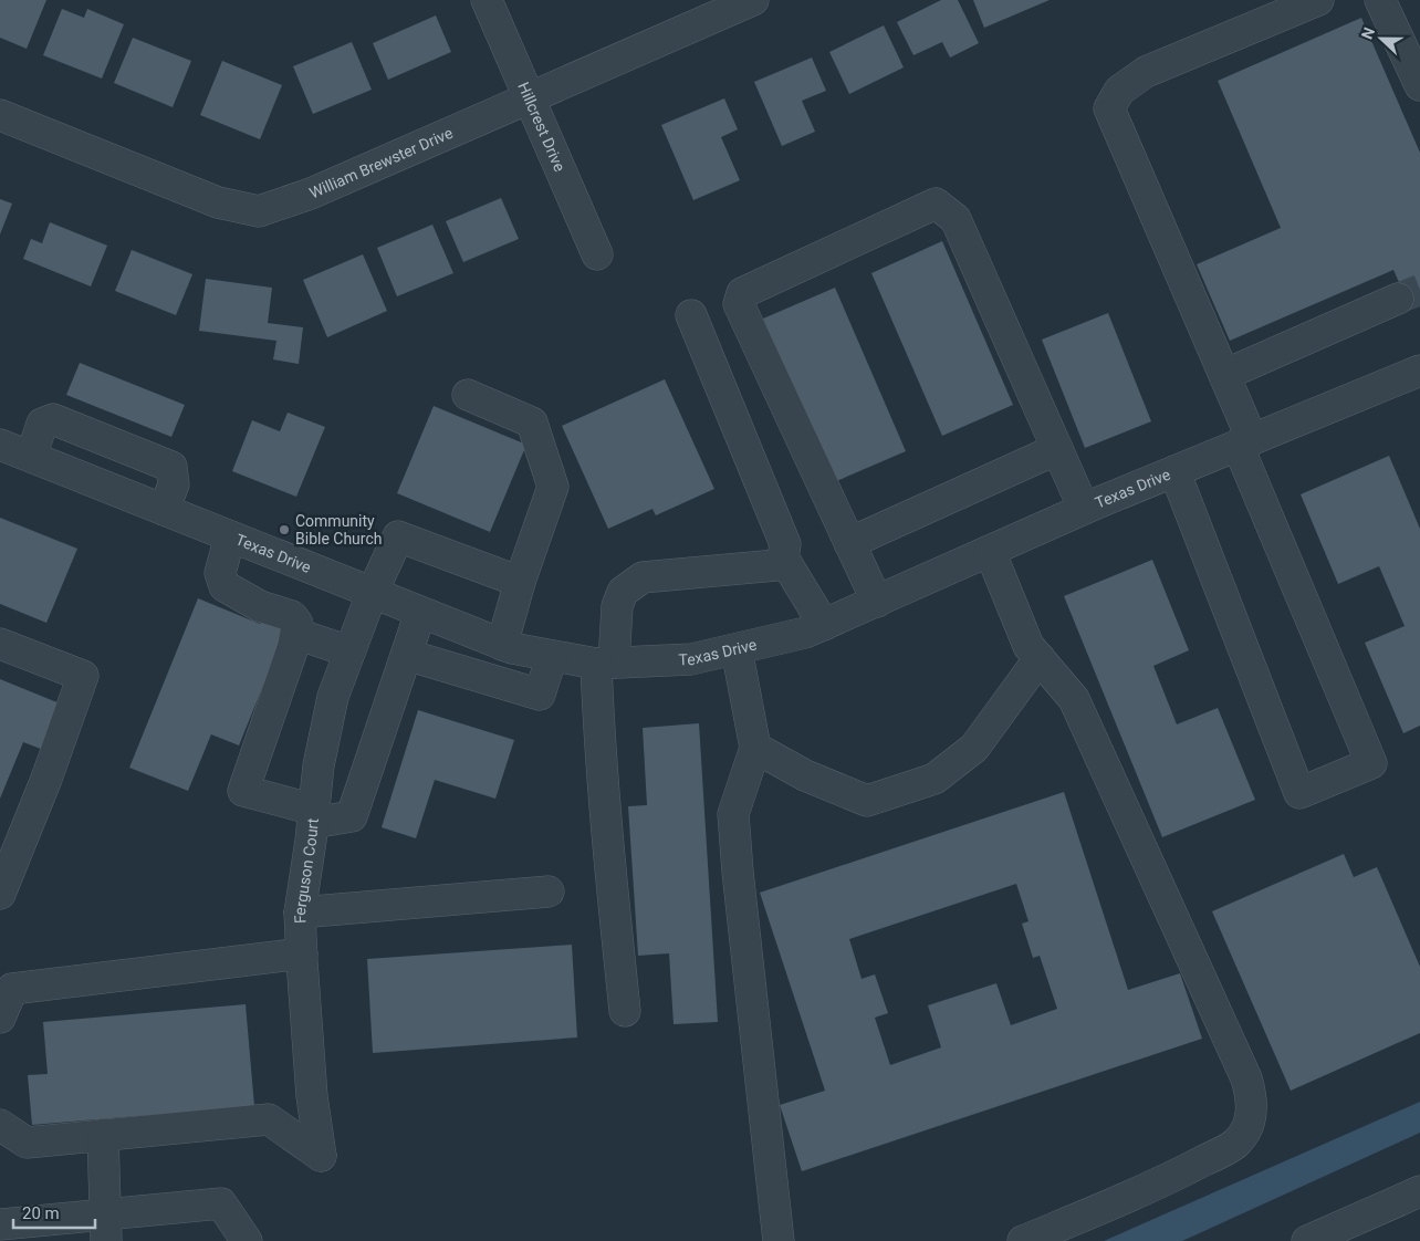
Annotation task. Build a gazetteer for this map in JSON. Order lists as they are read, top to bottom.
{
  "streets": {
    "street": [
      "Hillcrest Drive",
      "William Brewster Drive",
      "Texas Drive",
      "Ferguson Court"
    ]
  },
  "crossings": [
    ["Hillcrest Drive", "William Brewster Drive"],
    ["Texas Drive", "Ferguson Court"]
  ],
  "places": ["Community Bible Church"],
  "scale_bar": "20 m",
  "north": "left"
}
